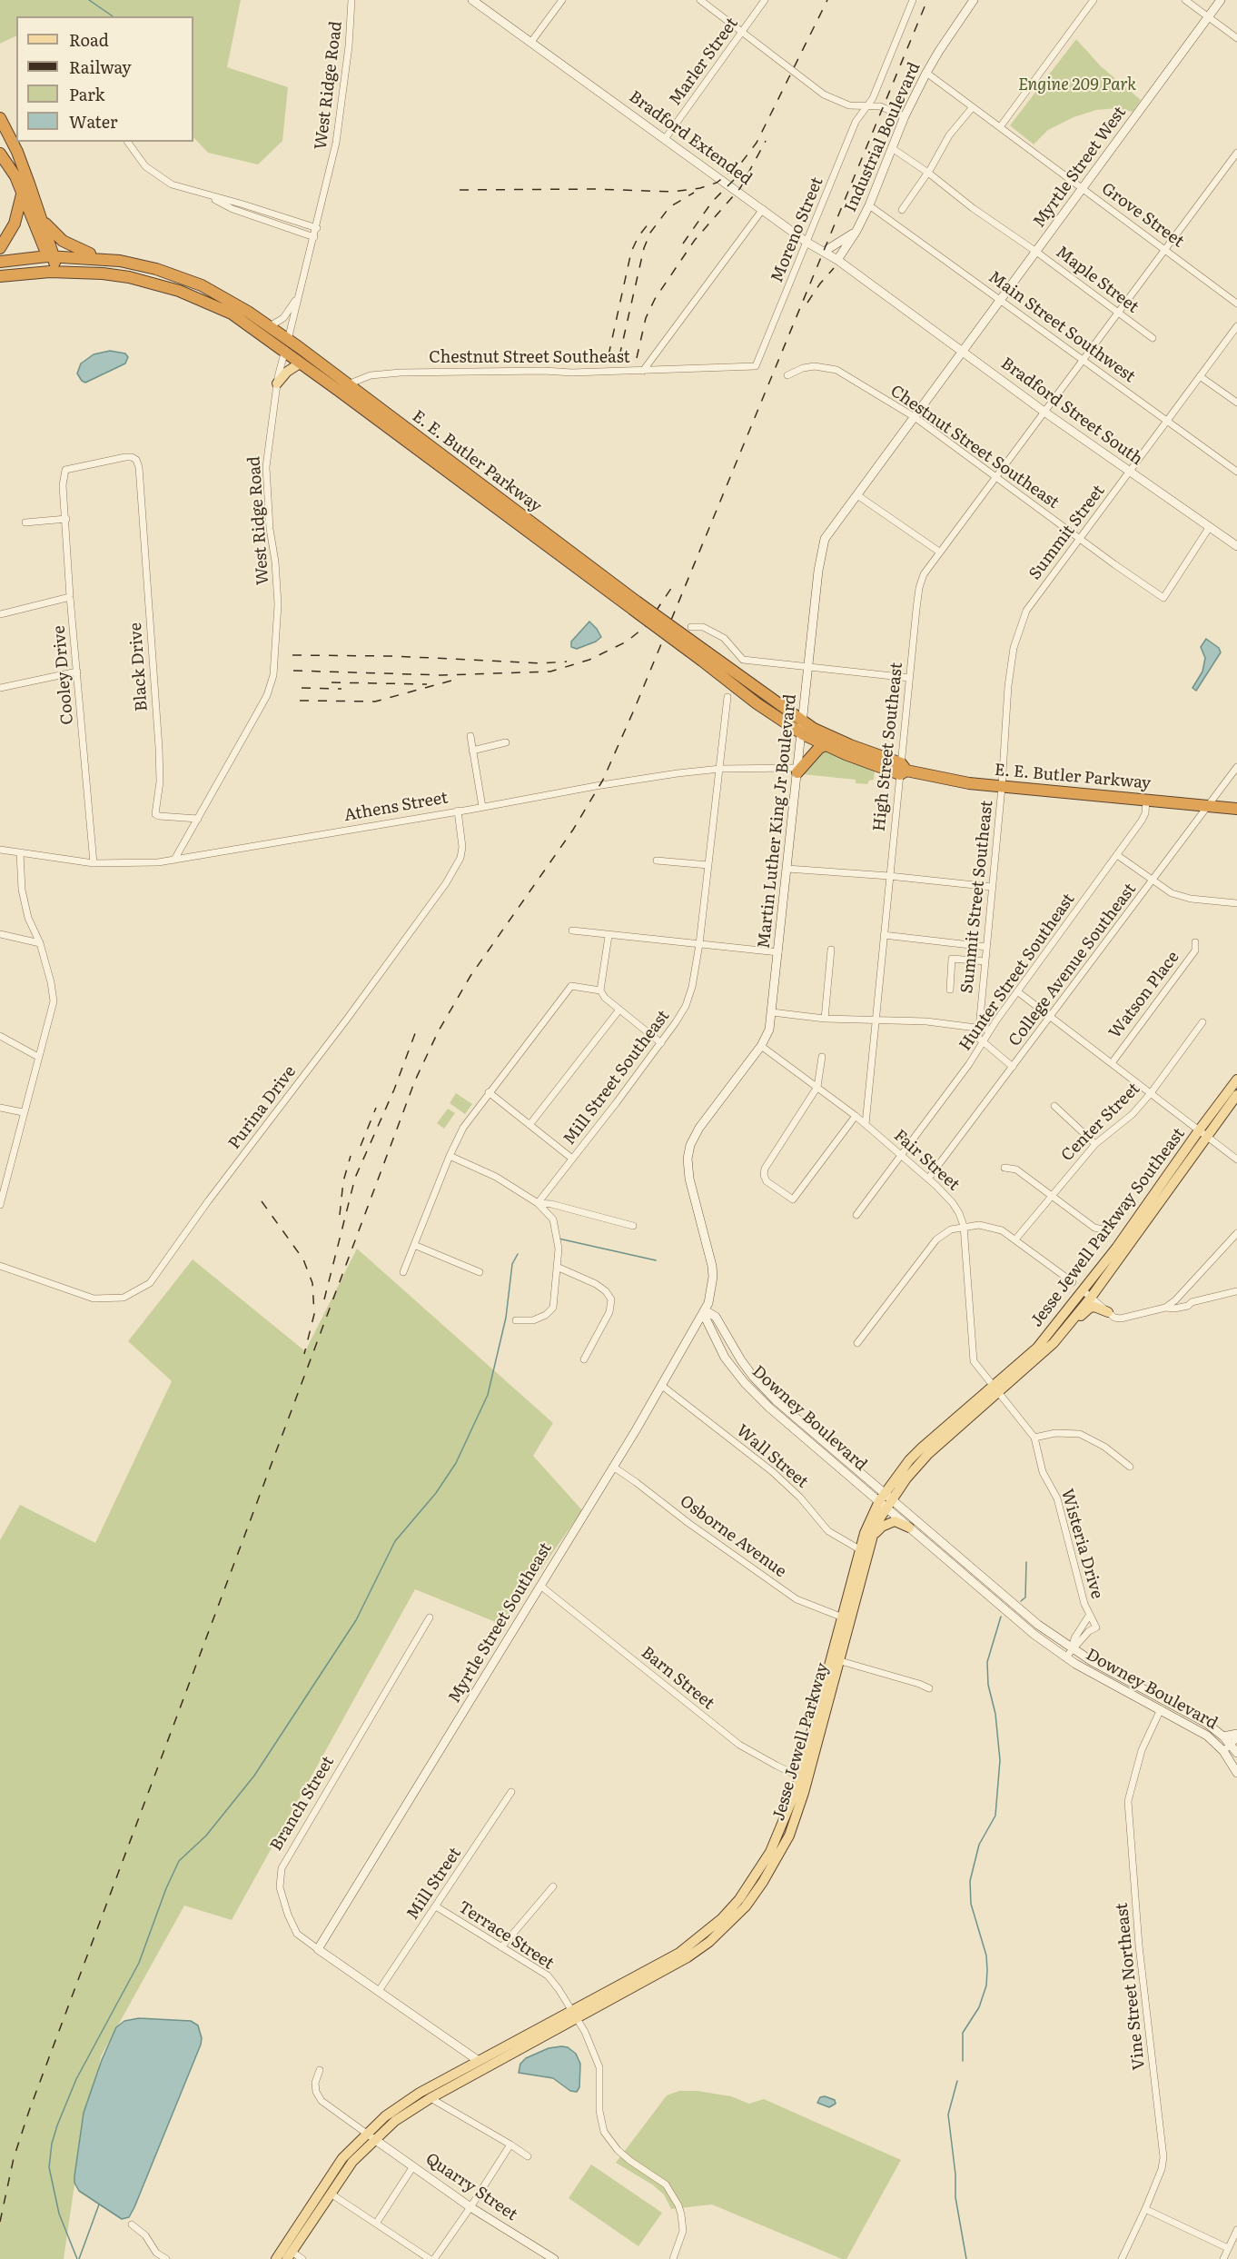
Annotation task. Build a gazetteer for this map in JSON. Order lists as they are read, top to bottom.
{
  "streets": {
    "highway": ["E. E. Butler Parkway"],
    "main road": [
      "Industrial Boulevard",
      "Bradford Extended",
      "Myrtle Street West",
      "Bradford Street South",
      "Martin Luther King Jr Boulevard",
      "Jesse Jewell Parkway Southeast",
      "Downey Boulevard",
      "Myrtle Street Southeast",
      "Jesse Jewell Parkway",
      "Branch Street",
      "Quarry Street"
    ],
    "street": [
      "Marler Street",
      "West Ridge Road",
      "Grove Street",
      "Moreno Street",
      "Maple Street",
      "Main Street Southwest",
      "Chestnut Street Southeast",
      "Summit Street",
      "Black Drive",
      "Cooley Drive",
      "High Street Southeast",
      "Athens Street",
      "Summit Street Southeast",
      "College Avenue Southeast",
      "Hunter Street Southeast",
      "Watson Place",
      "Mill Street Southeast",
      "Purina Drive",
      "Center Street",
      "Fair Street",
      "Wall Street",
      "Osborne Avenue",
      "Wisteria Drive",
      "Barn Street",
      "Mill Street",
      "Terrace Street",
      "Vine Street Northeast"
    ]
  },
  "crossings": [
    ["Marler Street", "Bradford Extended"],
    ["West Ridge Road", "E. E. Butler Parkway"],
    ["West Ridge Road", "Black Drive"],
    ["West Ridge Road", "Athens Street"],
    ["Industrial Boulevard", "Bradford Extended"],
    ["Industrial Boulevard", "Grove Street"],
    ["Industrial Boulevard", "Maple Street"],
    ["Industrial Boulevard", "Main Street Southwest"],
    ["Bradford Extended", "Moreno Street"],
    ["Bradford Extended", "Bradford Street South"],
    ["Myrtle Street West", "Grove Street"],
    ["Myrtle Street West", "Maple Street"],
    ["Myrtle Street West", "Main Street Southwest"],
    ["Myrtle Street West", "Bradford Street South"],
    ["Myrtle Street West", "Martin Luther King Jr Boulevard"],
    ["Grove Street", "High Street Southeast"],
    ["Moreno Street", "Chestnut Street Southeast"],
    ["Maple Street", "High Street Southeast"],
    ["Main Street Southwest", "Summit Street"],
    ["Main Street Southwest", "High Street Southeast"],
    ["Chestnut Street Southeast", "Bradford Street South"],
    ["Chestnut Street Southeast", "E. E. Butler Parkway"],
    ["Chestnut Street Southeast", "Summit Street"],
    ["Chestnut Street Southeast", "High Street Southeast"],
    ["Chestnut Street Southeast", "Martin Luther King Jr Boulevard"],
    ["Bradford Street South", "Summit Street"],
    ["Bradford Street South", "High Street Southeast"],
    ["Bradford Street South", "Martin Luther King Jr Boulevard"],
    ["E. E. Butler Parkway", "Summit Street"],
    ["E. E. Butler Parkway", "High Street Southeast"],
    ["E. E. Butler Parkway", "Martin Luther King Jr Boulevard"],
    ["E. E. Butler Parkway", "Summit Street Southeast"],
    ["E. E. Butler Parkway", "College Avenue Southeast"],
    ["E. E. Butler Parkway", "Hunter Street Southeast"],
    ["Summit Street", "Summit Street Southeast"],
    ["Black Drive", "Cooley Drive"],
    ["Cooley Drive", "Athens Street"],
    ["High Street Southeast", "Fair Street"],
    ["Athens Street", "Martin Luther King Jr Boulevard"],
    ["Athens Street", "Mill Street Southeast"],
    ["Athens Street", "Purina Drive"],
    ["Martin Luther King Jr Boulevard", "Fair Street"],
    ["Martin Luther King Jr Boulevard", "Downey Boulevard"],
    ["Martin Luther King Jr Boulevard", "Myrtle Street Southeast"],
    ["Summit Street Southeast", "Hunter Street Southeast"],
    ["College Avenue Southeast", "Fair Street"],
    ["Hunter Street Southeast", "Fair Street"],
    ["Fair Street", "Wisteria Drive"],
    ["Jesse Jewell Parkway Southeast", "Downey Boulevard"],
    ["Jesse Jewell Parkway Southeast", "Wisteria Drive"],
    ["Jesse Jewell Parkway Southeast", "Jesse Jewell Parkway"],
    ["Downey Boulevard", "Wisteria Drive"],
    ["Downey Boulevard", "Myrtle Street Southeast"],
    ["Downey Boulevard", "Jesse Jewell Parkway"],
    ["Downey Boulevard", "Vine Street Northeast"],
    ["Wall Street", "Myrtle Street Southeast"],
    ["Wall Street", "Jesse Jewell Parkway"],
    ["Osborne Avenue", "Myrtle Street Southeast"],
    ["Osborne Avenue", "Jesse Jewell Parkway"],
    ["Myrtle Street Southeast", "Barn Street"],
    ["Myrtle Street Southeast", "Branch Street"],
    ["Barn Street", "Jesse Jewell Parkway"],
    ["Jesse Jewell Parkway", "Terrace Street"],
    ["Branch Street", "Mill Street"],
    ["Mill Street", "Terrace Street"]
  ],
  "parks": ["Engine 209 Park"],
  "legend": [
    "Road",
    "Railway",
    "Park",
    "Water"
  ]
}
